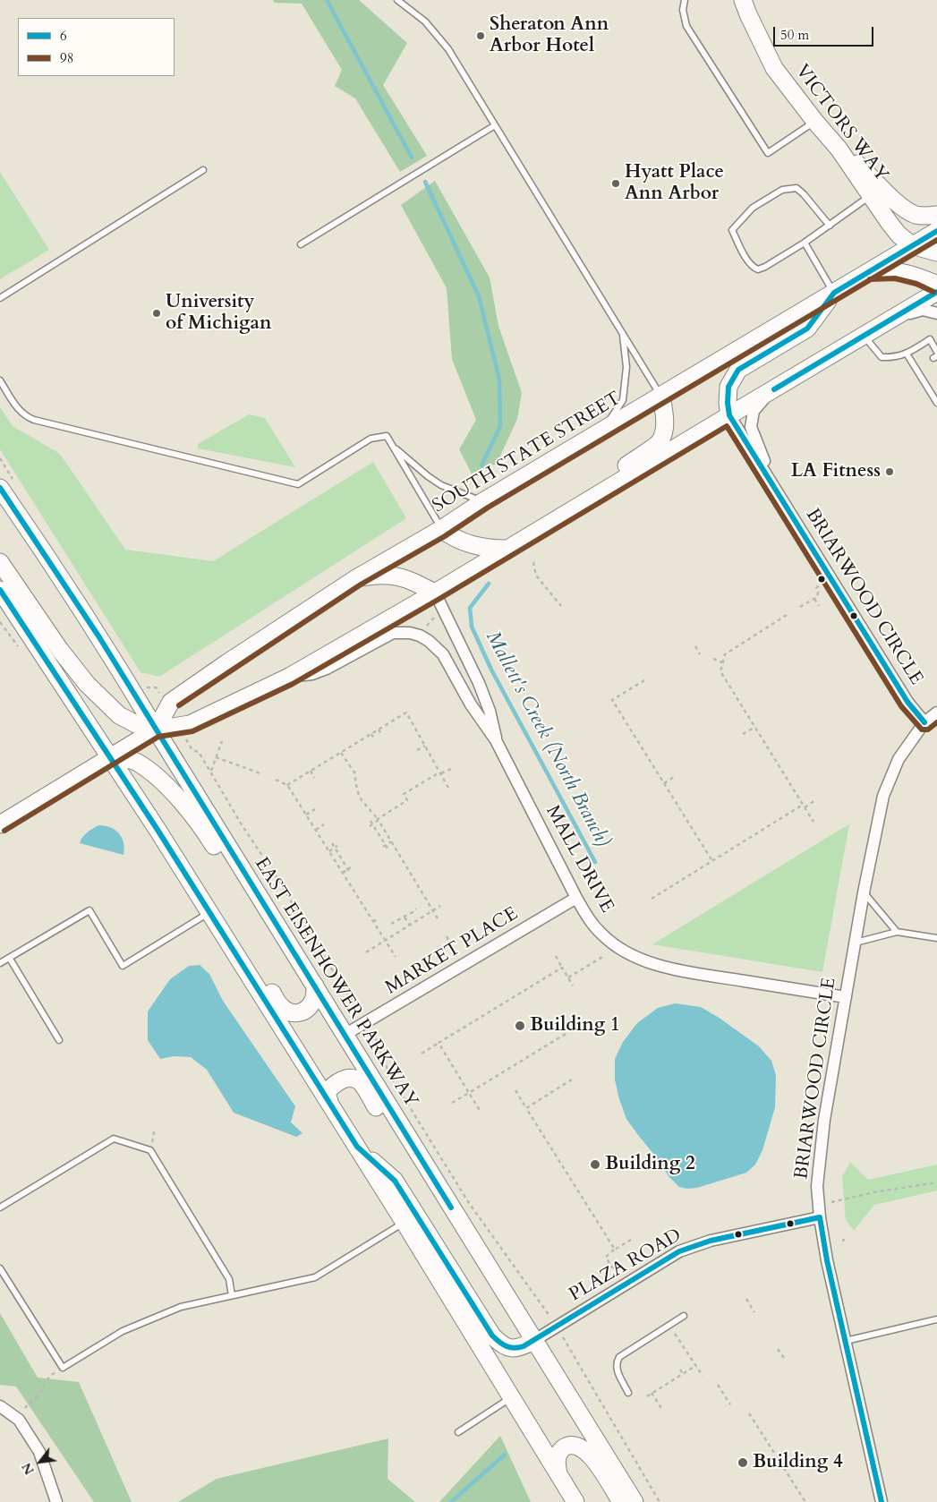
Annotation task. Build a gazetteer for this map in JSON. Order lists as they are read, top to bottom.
{
  "streets": {
    "main road": ["VICTORS WAY", "SOUTH STATE STREET", "EAST EISENHOWER PARKWAY"],
    "street": [
      "BRIARWOOD CIRCLE",
      "MALL DRIVE",
      "MARKET PLACE",
      "PLAZA ROAD"
    ]
  },
  "crossings": [
    ["VICTORS WAY", "SOUTH STATE STREET"],
    ["SOUTH STATE STREET", "MALL DRIVE"],
    ["SOUTH STATE STREET", "EAST EISENHOWER PARKWAY"],
    ["BRIARWOOD CIRCLE", "MALL DRIVE"],
    ["BRIARWOOD CIRCLE", "PLAZA ROAD"],
    ["MALL DRIVE", "MARKET PLACE"],
    ["MARKET PLACE", "EAST EISENHOWER PARKWAY"],
    ["EAST EISENHOWER PARKWAY", "PLAZA ROAD"]
  ],
  "water": ["Mallett's Creek (North Branch)"],
  "places": [
    "Sheraton Ann Arbor Hotel",
    "Hyatt Place Ann Arbor",
    "University of Michigan",
    "LA Fitness",
    "Building 1",
    "Building 2",
    "Building 4"
  ],
  "lines": ["transit line 6", "transit line 98"],
  "legend": ["6", "98"],
  "scale_bar": "50 m",
  "north": "bottom left"
}
